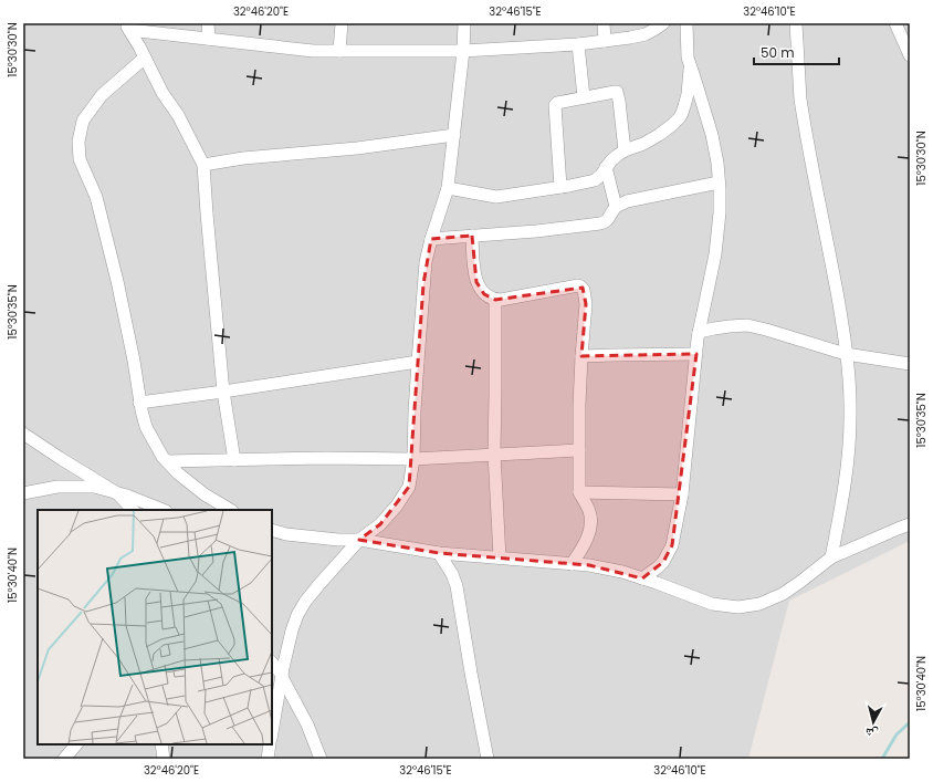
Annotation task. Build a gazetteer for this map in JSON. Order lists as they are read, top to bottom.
{
  "scale_bar": "50 m",
  "north": "bottom",
  "coordinates": [
    "32°46'20\"E",
    "32°46'15\"E",
    "32°46'10\"E",
    "15°30'30\"N",
    "15°30'35\"N",
    "15°30'40\"N"
  ]
}
